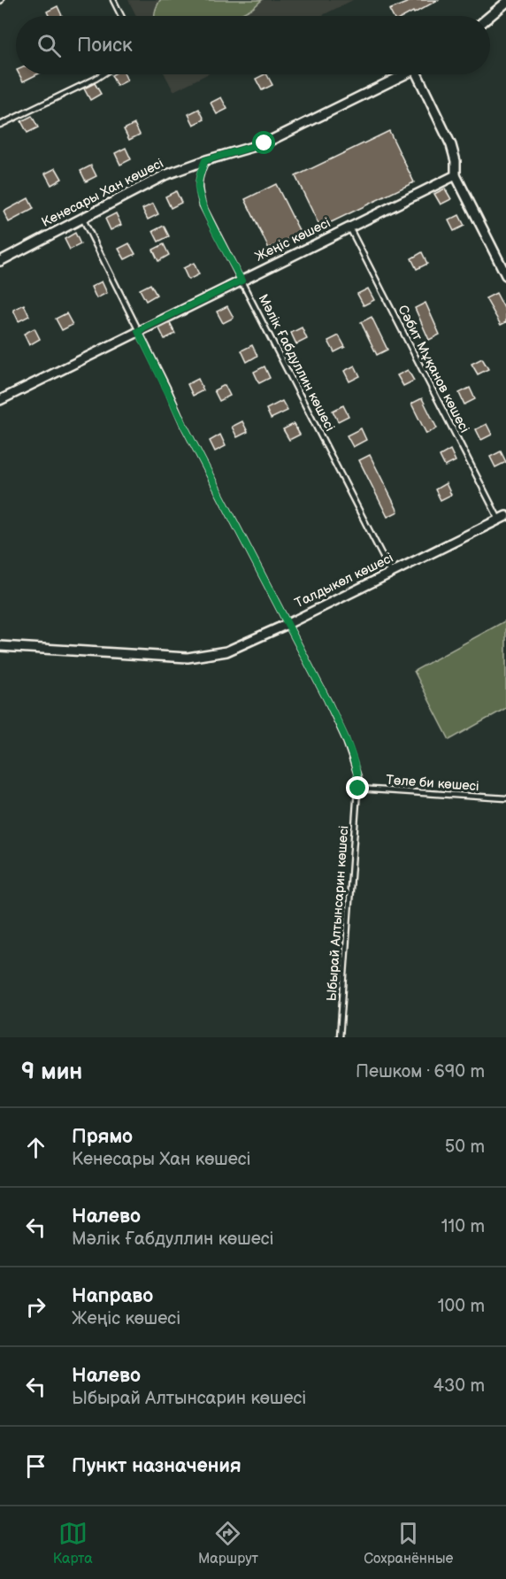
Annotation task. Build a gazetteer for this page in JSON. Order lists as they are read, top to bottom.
{
  "streets": {
    "street": ["Кенесары Хан көшесі", "Жеңіс көшесі", "Талдыкөл көшесі"],
    "lane": [
      "Мәлік Ғабдуллин көшесі",
      "Сәбит Мұқанов көшесі",
      "Төле би көшесі",
      "Ыбырай Алтынсарин көшесі"
    ]
  },
  "crossings": [
    ["Кенесары Хан көшесі", "Мәлік Ғабдуллин көшесі"],
    ["Кенесары Хан көшесі", "Ыбырай Алтынсарин көшесі"],
    ["Жеңіс көшесі", "Мәлік Ғабдуллин көшесі"],
    ["Жеңіс көшесі", "Сәбит Мұқанов көшесі"],
    ["Жеңіс көшесі", "Ыбырай Алтынсарин көшесі"],
    ["Мәлік Ғабдуллин көшесі", "Талдыкөл көшесі"],
    ["Сәбит Мұқанов көшесі", "Талдыкөл көшесі"],
    ["Талдыкөл көшесі", "Ыбырай Алтынсарин көшесі"],
    ["Төле би көшесі", "Ыбырай Алтынсарин көшесі"]
  ],
  "page": {
    "search": "Поиск",
    "heading": ["9 мин", "Пешком · 690 m"],
    "list": [
      ["Прямо", "Кенесары Хан көшесі", "50 m"],
      ["Налево", "Мәлік Ғабдуллин көшесі", "110 m"],
      ["Направо", "Жеңіс көшесі", "100 m"],
      ["Налево", "Ыбырай Алтынсарин көшесі", "430 m"],
      "Пункт назначения"
    ],
    "nav": ["Карта", "Маршрут", "Сохранённые"]
  }
}
